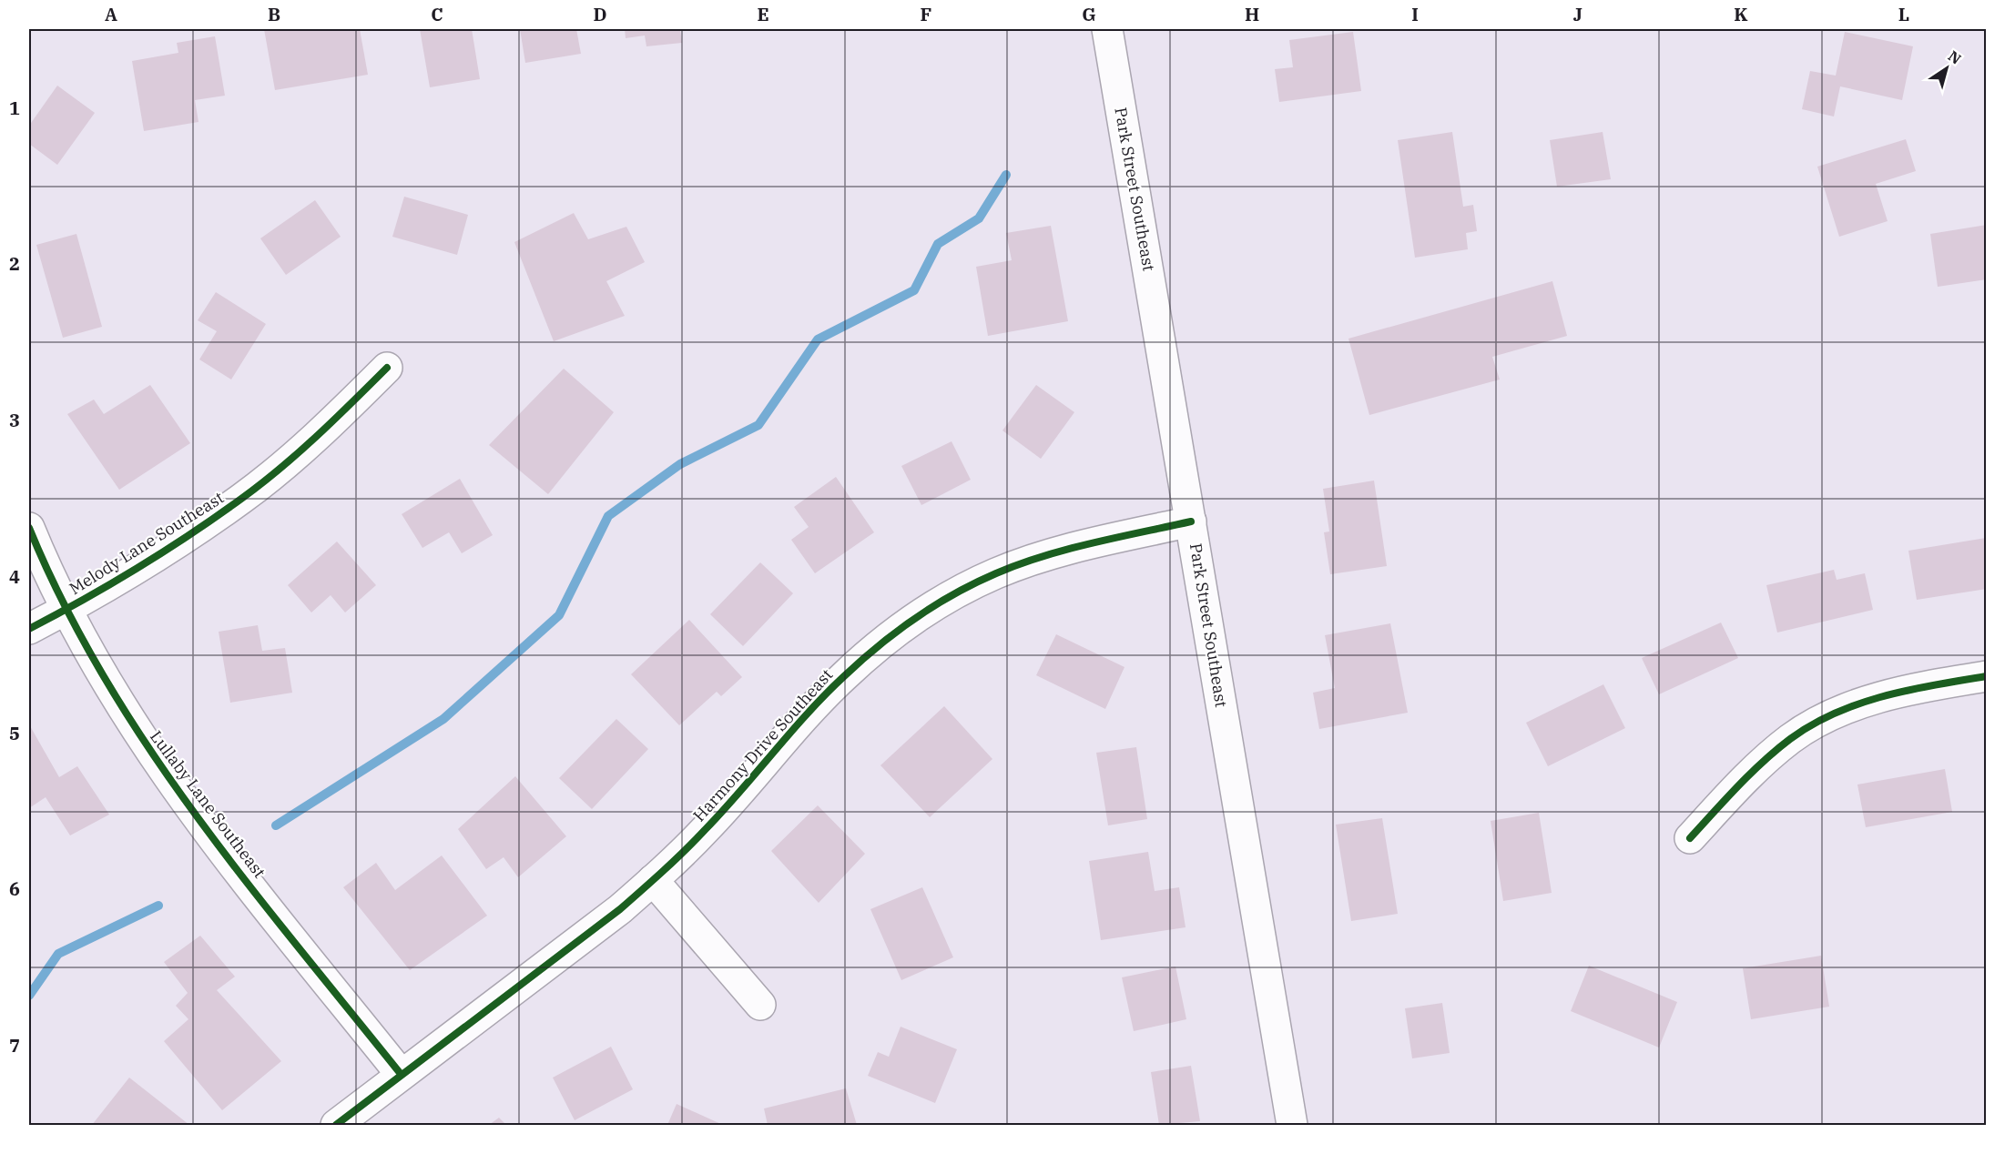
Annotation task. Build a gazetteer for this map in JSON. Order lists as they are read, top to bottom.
{
  "streets": {
    "street": [
      "Park Street Southeast",
      "Melody Lane Southeast",
      "Harmony Drive Southeast",
      "Lullaby Lane Southeast"
    ]
  },
  "crossings": [
    ["Park Street Southeast", "Harmony Drive Southeast"],
    ["Melody Lane Southeast", "Lullaby Lane Southeast"],
    ["Harmony Drive Southeast", "Lullaby Lane Southeast"]
  ],
  "north": "top right",
  "grid": {
    "columns": [
      "A",
      "B",
      "C",
      "D",
      "E",
      "F",
      "G",
      "H",
      "I",
      "J",
      "K",
      "L"
    ],
    "rows": [
      "1",
      "2",
      "3",
      "4",
      "5",
      "6",
      "7"
    ]
  }
}
